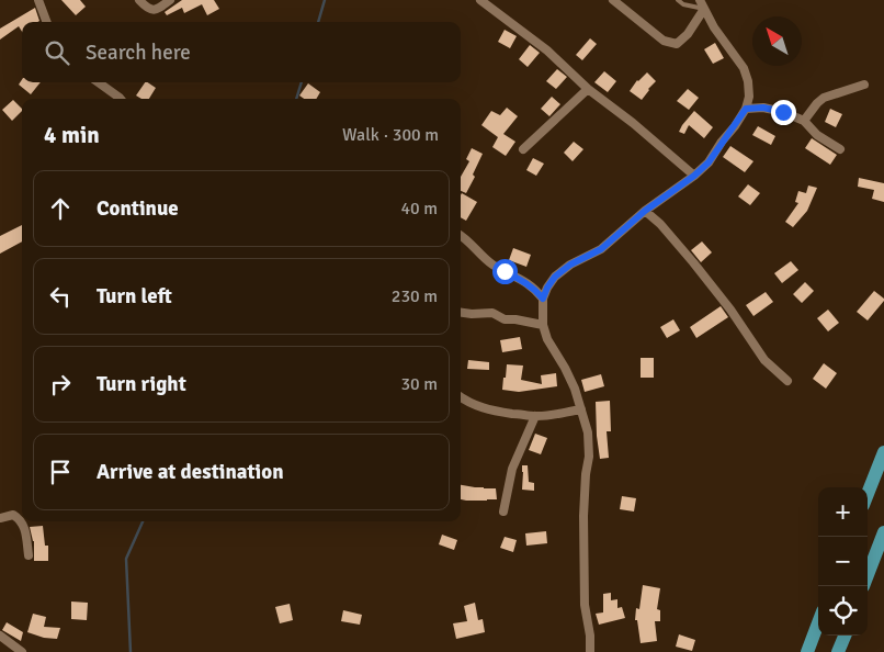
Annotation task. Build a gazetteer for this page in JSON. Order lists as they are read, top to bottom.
{
  "north": "top left",
  "page": {
    "search": "Search here",
    "heading": ["4 min", "Walk · 300 m"],
    "list": [
      ["Continue", "40 m"],
      ["Turn left", "230 m"],
      ["Turn right", "30 m"],
      "Arrive at destination"
    ],
    "map_buttons": ["+", "−"]
  }
}
